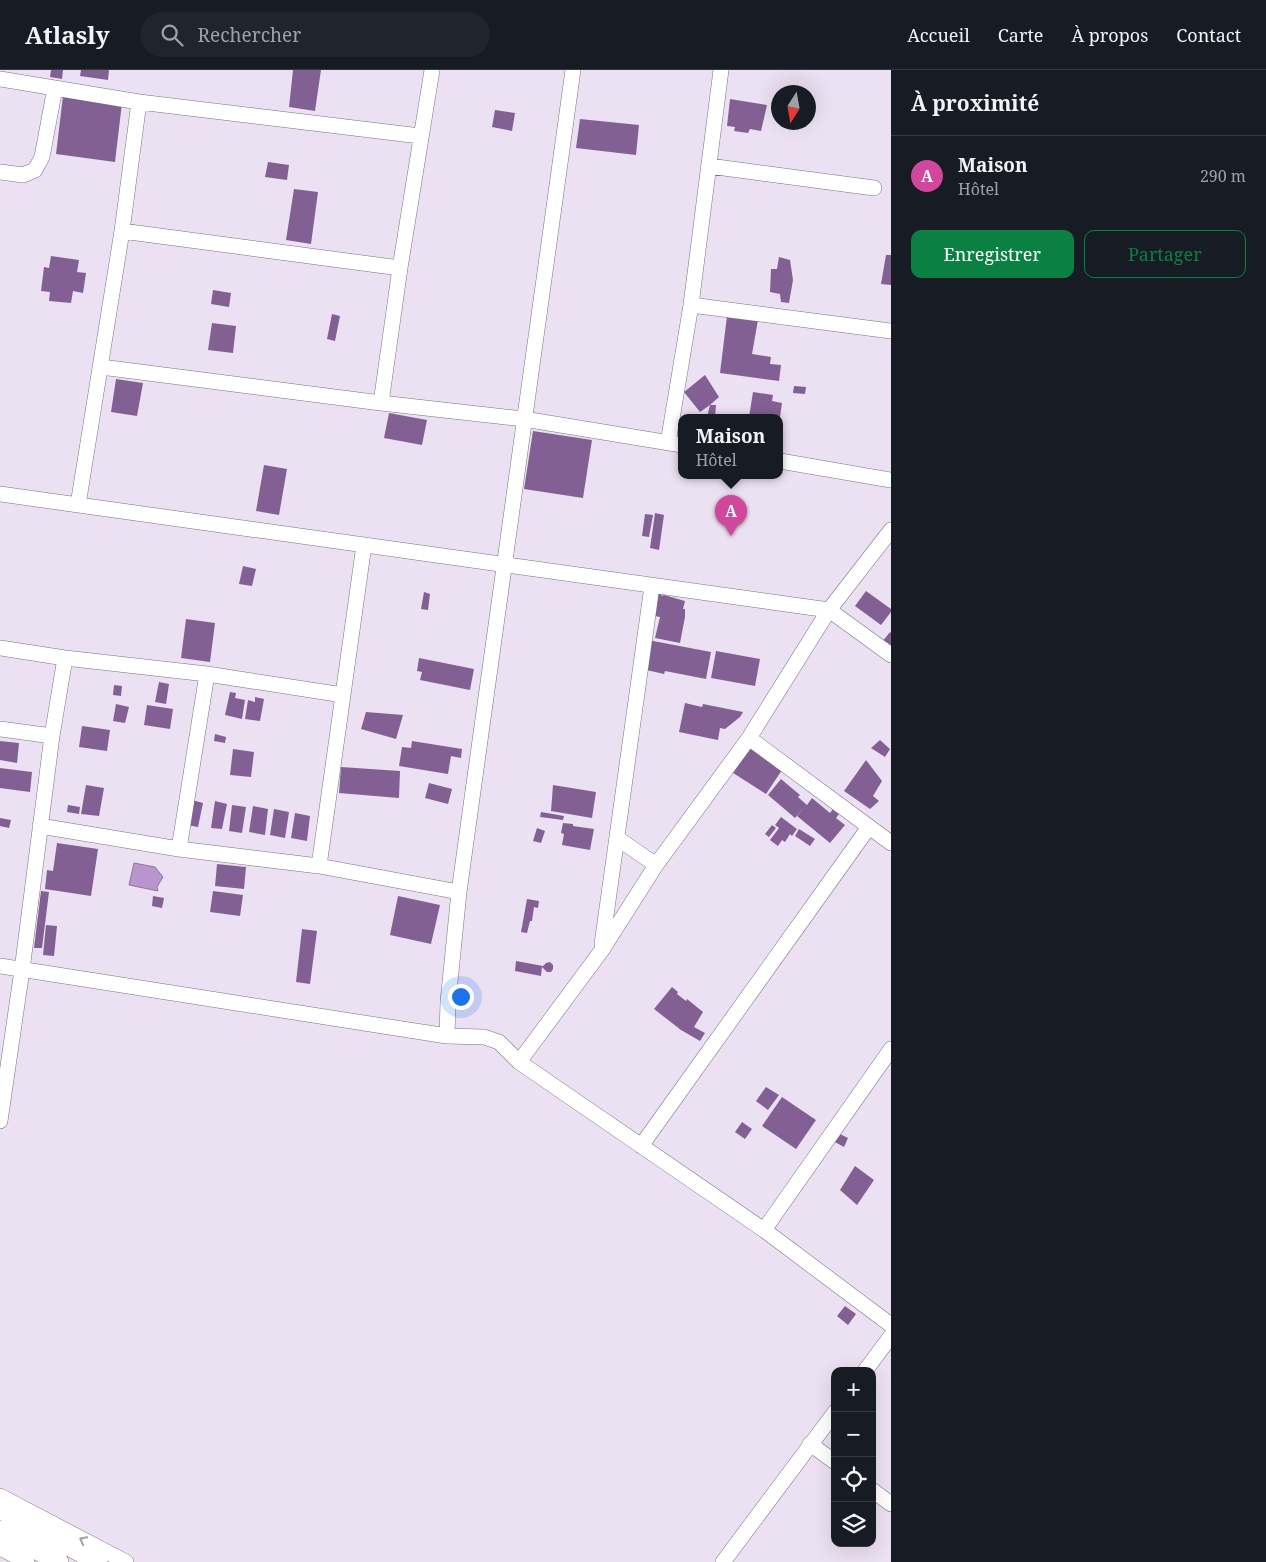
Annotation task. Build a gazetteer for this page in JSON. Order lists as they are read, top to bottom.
{
  "north": "bottom",
  "page": {
    "header": "Atlasly",
    "search": "Rechercher",
    "nav": [
      "Accueil",
      "Carte",
      "À propos",
      "Contact"
    ],
    "heading": "À proximité",
    "list": [
      {
        "mark": "A",
        "name": "Maison",
        "note": "Hôtel",
        "value": "290 m"
      }
    ],
    "buttons": ["Enregistrer", "Partager"],
    "popup": ["Maison", "Hôtel"],
    "pins": "A",
    "map_buttons": ["+", "−"]
  }
}
